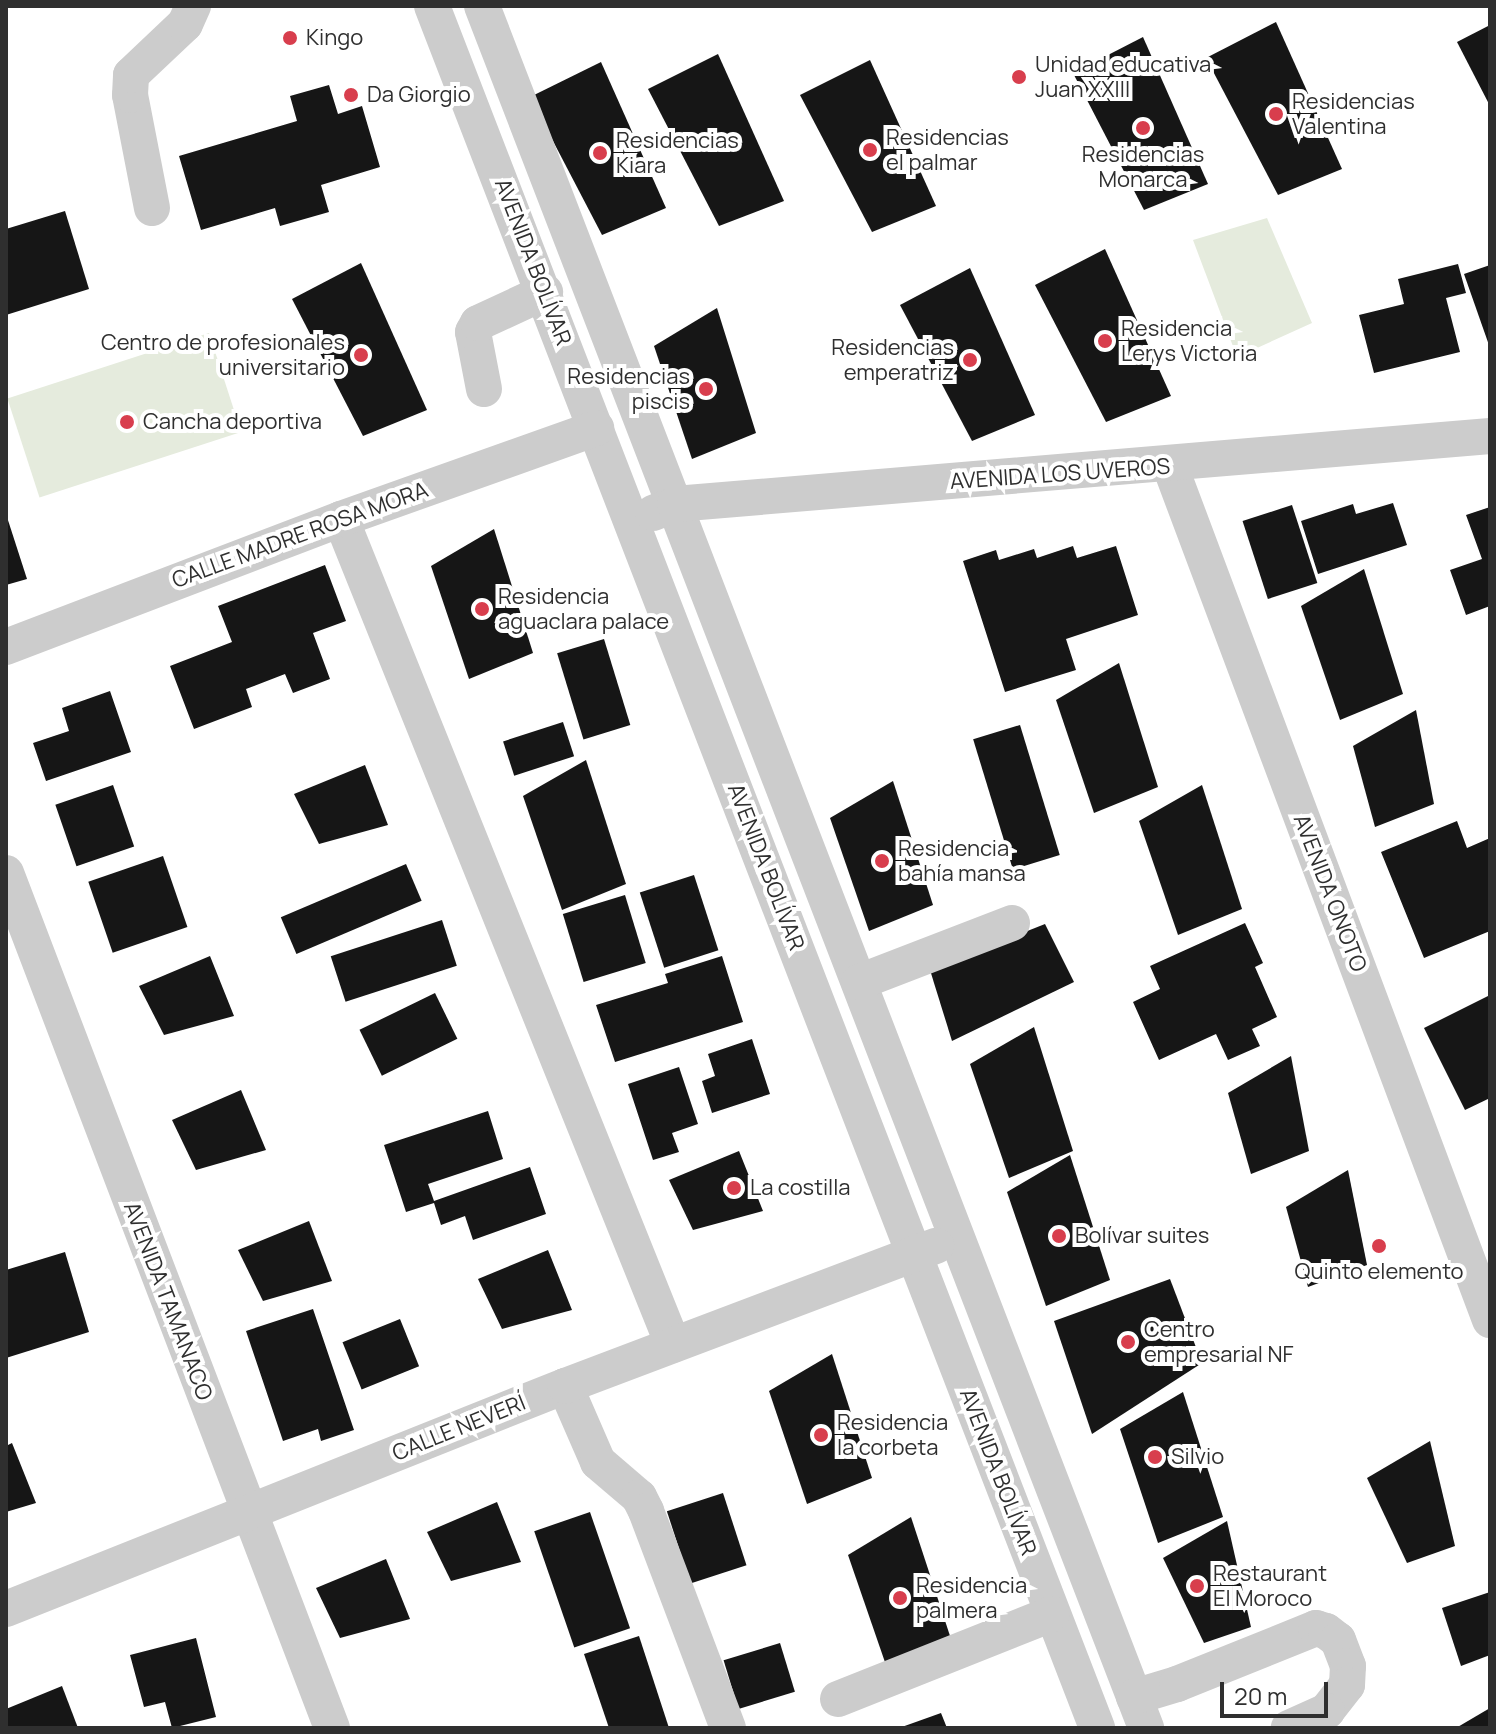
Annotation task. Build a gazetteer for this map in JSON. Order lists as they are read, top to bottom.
{
  "streets": {
    "street": [
      "AVENIDA BOLÍVAR",
      "AVENIDA LOS UVEROS",
      "CALLE MADRE ROSA MORA",
      "AVENIDA ONOTO",
      "AVENIDA TAMANACO",
      "CALLE NEVERÍ"
    ]
  },
  "crossings": [
    ["AVENIDA BOLÍVAR", "AVENIDA LOS UVEROS"],
    ["AVENIDA BOLÍVAR", "CALLE MADRE ROSA MORA"],
    ["AVENIDA BOLÍVAR", "CALLE NEVERÍ"],
    ["AVENIDA LOS UVEROS", "AVENIDA ONOTO"],
    ["AVENIDA TAMANACO", "CALLE NEVERÍ"]
  ],
  "places": [
    "Kingo",
    "Unidad educativa Juan XXIII",
    "Da Giorgio",
    "Residencias Valentina",
    "Residencias Monarca",
    "Residencias el palmar",
    "Residencias Kiara",
    "Residencia Lerys Victoria",
    "Centro de profesionales universitario",
    "Residencias emperatriz",
    "Residencias piscis",
    "Cancha deportiva",
    "Residencia aguaclara palace",
    "Residencia bahía mansa",
    "La costilla",
    "Bolívar suites",
    "Quinto elemento",
    "Centro empresarial NF",
    "Residencia la corbeta",
    "Silvio",
    "Restaurant El Moroco",
    "Residencia palmera"
  ],
  "scale_bar": "20 m"
}
